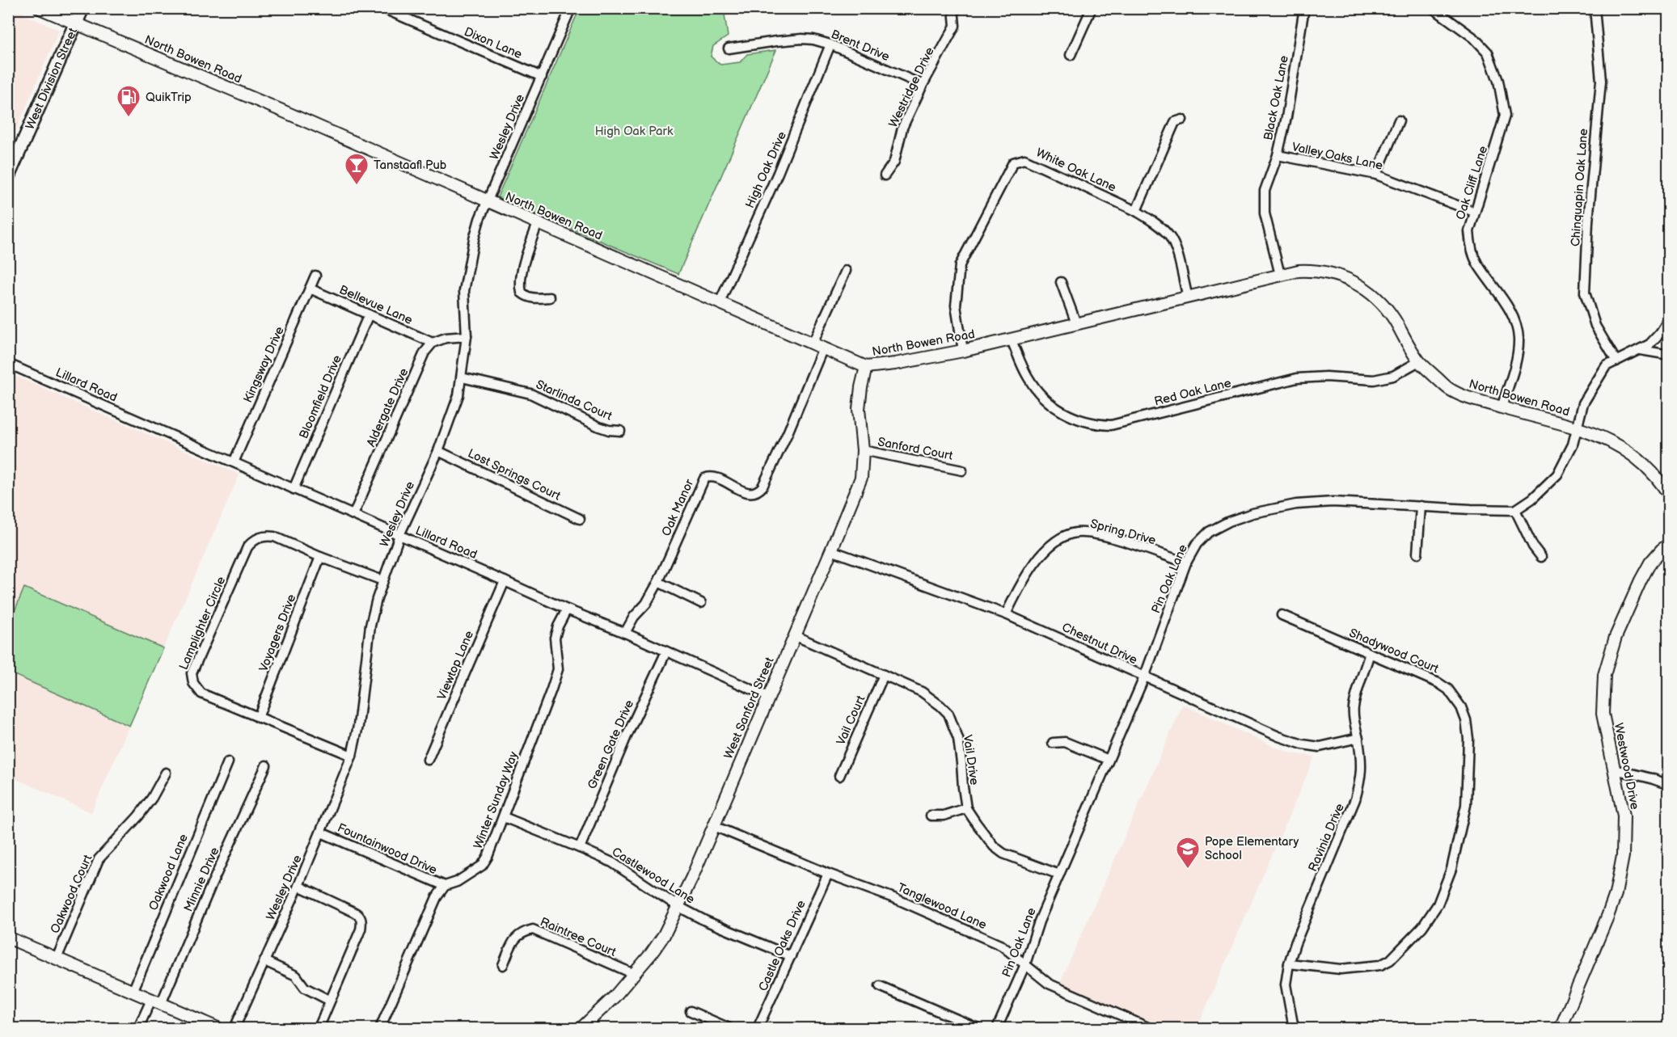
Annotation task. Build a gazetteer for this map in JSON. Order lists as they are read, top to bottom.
{
  "streets": {
    "main road": ["West Division Street"],
    "street": [
      "Dixon Lane",
      "Brent Drive",
      "North Bowen Road",
      "Westridge Drive",
      "Black Oak Lane",
      "Wesley Drive",
      "Valley Oaks Lane",
      "High Oak Drive",
      "White Oak Lane",
      "Oak Cliff Lane",
      "Chinquapin Oak Lane",
      "Bellevue Lane",
      "Kingsway Drive",
      "Lillard Road",
      "Red Oak Lane",
      "Bloomfield Drive",
      "Starlinda Court",
      "Aldergate Drive",
      "Sanford Court",
      "Lost Springs Court",
      "Oak Manor",
      "Spring Drive",
      "Pin Oak Lane",
      "Lamplighter Circle",
      "Voyagers Drive",
      "Chestnut Drive",
      "Shadywood Court",
      "Viewtop Lane",
      "West Sanford Street",
      "Vail Court",
      "Green Gate Drive",
      "Vail Drive",
      "Westwood Drive",
      "Winter Sunday Way",
      "Ravinia Drive",
      "Fountainwood Drive",
      "Oakwood Lane",
      "Castlewood Lane",
      "Minnie Drive",
      "Oakwood Court",
      "Tanglewood Lane",
      "Raintree Court",
      "Castle Oaks Drive"
    ]
  },
  "crossings": [
    ["Dixon Lane", "Wesley Drive"],
    ["Brent Drive", "Westridge Drive"],
    ["Brent Drive", "High Oak Drive"],
    ["North Bowen Road", "West Division Street"],
    ["North Bowen Road", "Black Oak Lane"],
    ["North Bowen Road", "Wesley Drive"],
    ["North Bowen Road", "High Oak Drive"],
    ["North Bowen Road", "White Oak Lane"],
    ["North Bowen Road", "Oak Cliff Lane"],
    ["North Bowen Road", "Red Oak Lane"],
    ["North Bowen Road", "Oak Manor"],
    ["North Bowen Road", "West Sanford Street"],
    ["Black Oak Lane", "Valley Oaks Lane"],
    ["Wesley Drive", "Lillard Road"],
    ["Wesley Drive", "Starlinda Court"],
    ["Wesley Drive", "Lost Springs Court"],
    ["Wesley Drive", "Lamplighter Circle"],
    ["Wesley Drive", "Fountainwood Drive"],
    ["Valley Oaks Lane", "Oak Cliff Lane"],
    ["Bellevue Lane", "Kingsway Drive"],
    ["Bellevue Lane", "Bloomfield Drive"],
    ["Bellevue Lane", "Aldergate Drive"],
    ["Kingsway Drive", "Lillard Road"],
    ["Lillard Road", "Bloomfield Drive"],
    ["Lillard Road", "Aldergate Drive"],
    ["Lillard Road", "Oak Manor"],
    ["Lillard Road", "Viewtop Lane"],
    ["Lillard Road", "West Sanford Street"],
    ["Lillard Road", "Green Gate Drive"],
    ["Lillard Road", "Winter Sunday Way"],
    ["Sanford Court", "West Sanford Street"],
    ["Spring Drive", "Pin Oak Lane"],
    ["Spring Drive", "Chestnut Drive"],
    ["Pin Oak Lane", "Chestnut Drive"],
    ["Pin Oak Lane", "Vail Drive"],
    ["Pin Oak Lane", "Tanglewood Lane"],
    ["Lamplighter Circle", "Voyagers Drive"],
    ["Chestnut Drive", "West Sanford Street"],
    ["Chestnut Drive", "Ravinia Drive"],
    ["Shadywood Court", "Ravinia Drive"],
    ["West Sanford Street", "Vail Drive"],
    ["West Sanford Street", "Castlewood Lane"],
    ["West Sanford Street", "Tanglewood Lane"],
    ["West Sanford Street", "Raintree Court"],
    ["Vail Court", "Vail Drive"],
    ["Green Gate Drive", "Castlewood Lane"],
    ["Winter Sunday Way", "Fountainwood Drive"],
    ["Winter Sunday Way", "Castlewood Lane"],
    ["Castlewood Lane", "Castle Oaks Drive"],
    ["Tanglewood Lane", "Castle Oaks Drive"]
  ],
  "parks": ["High Oak Park"],
  "places": {
    "fuel station": ["QuikTrip"],
    "bar": ["Tanstaafl Pub"],
    "school or university": ["Pope Elementary School"]
  }
}
